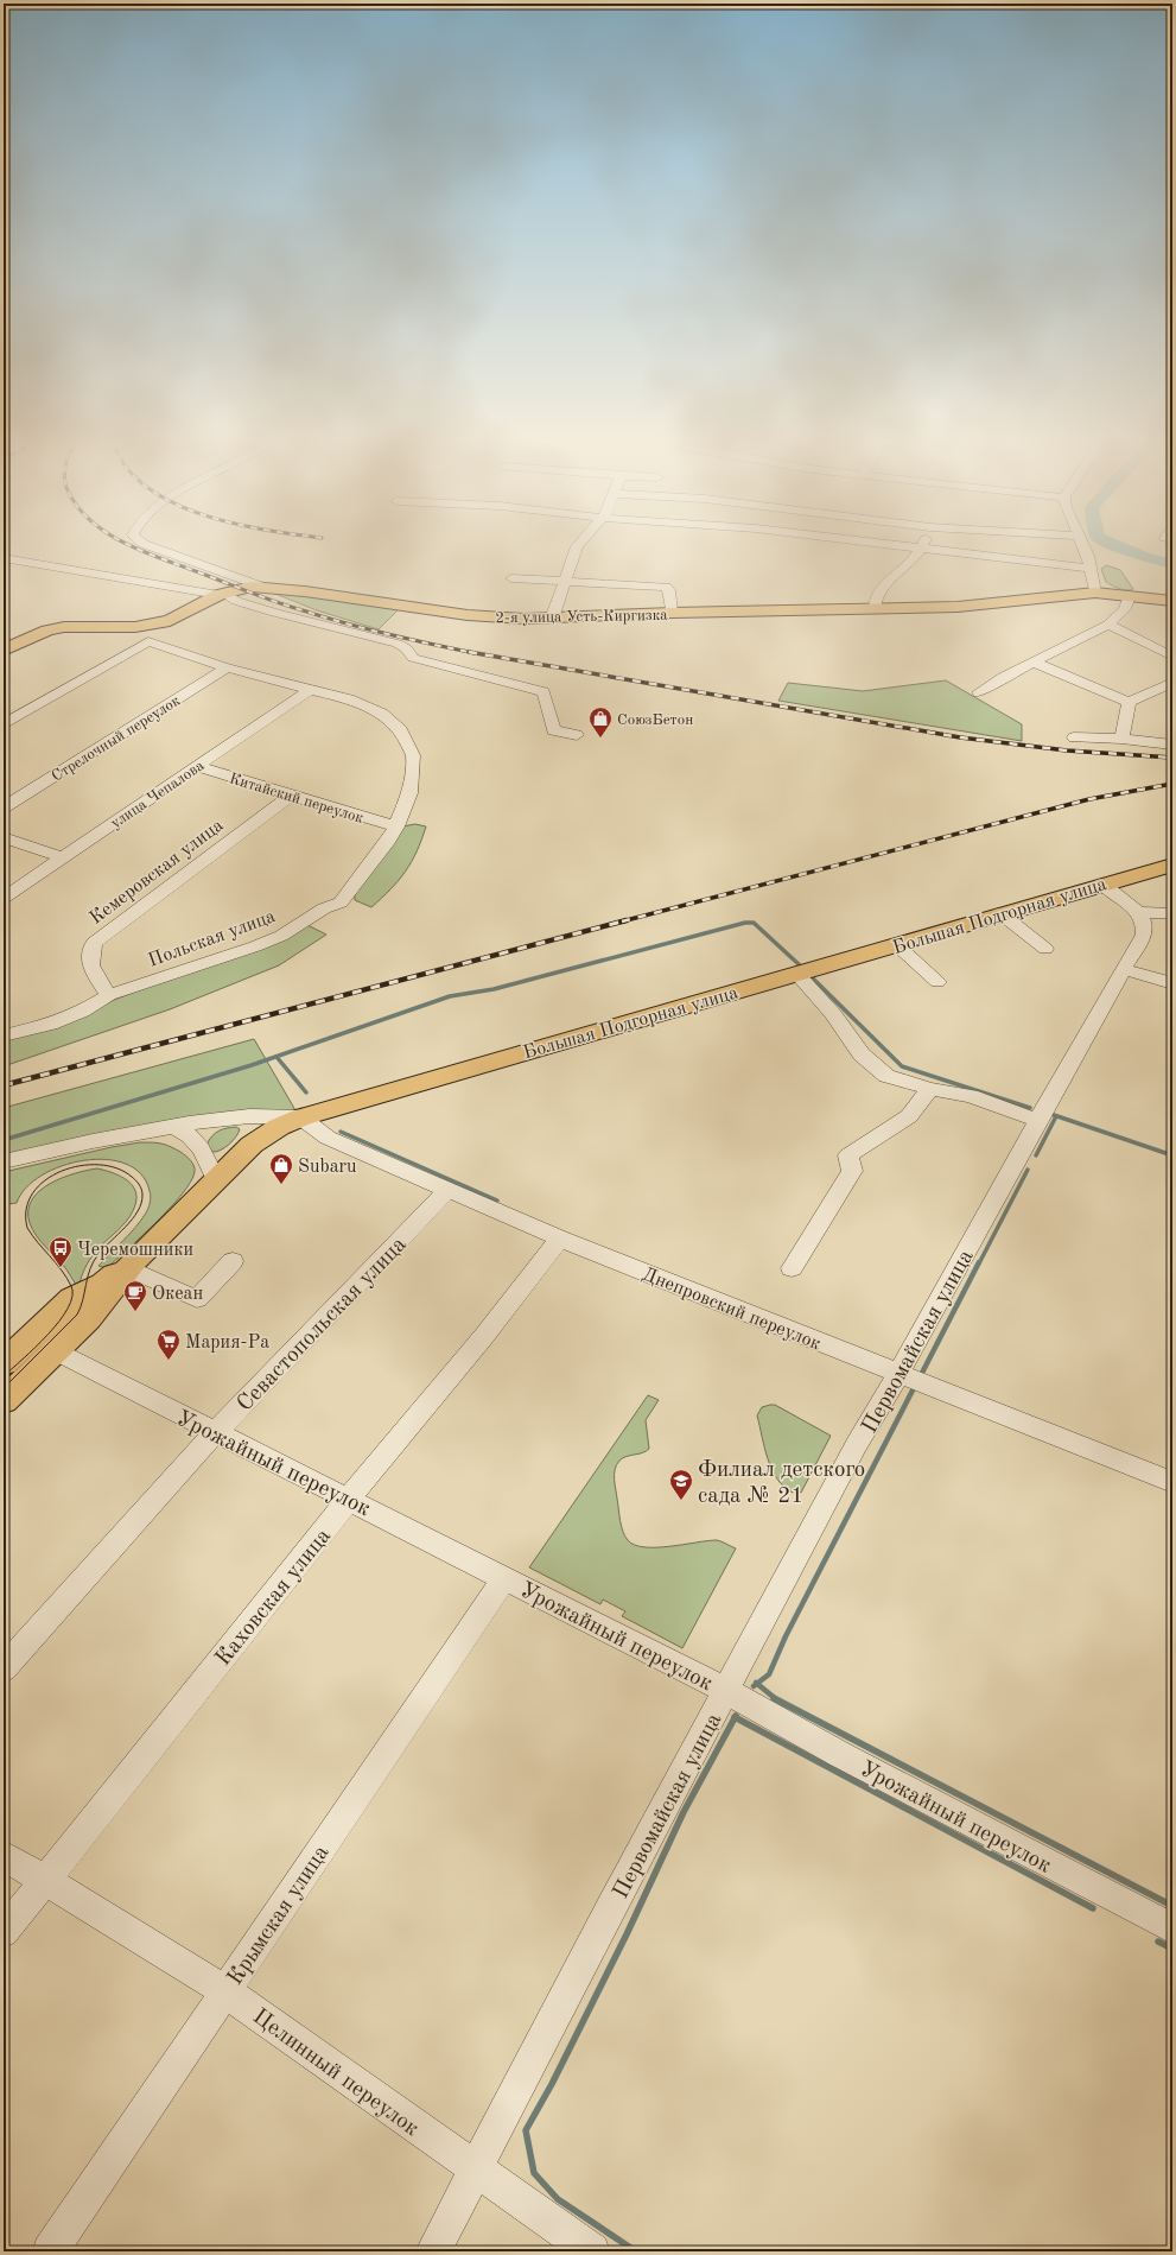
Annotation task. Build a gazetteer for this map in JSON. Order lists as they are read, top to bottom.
{
  "streets": {
    "main road": ["2-я улица Усть-Киргизка", "Большая Подгорная улица"],
    "street": [
      "Стрелочный переулок",
      "улица Чепалова",
      "Китайский переулок",
      "Кемеровская улица",
      "Польская улица",
      "Днепровский переулок",
      "Севастопольская улица",
      "Первомайская улица",
      "Урожайный переулок",
      "Каховская улица",
      "Крымская улица",
      "Целинный переулок"
    ]
  },
  "crossings": [
    ["Стрелочный переулок", "Польская улица"],
    ["улица Чепалова", "Китайский переулок"],
    ["улица Чепалова", "Польская улица"],
    ["Китайский переулок", "Кемеровская улица"],
    ["Китайский переулок", "Польская улица"],
    ["Кемеровская улица", "Польская улица"],
    ["Большая Подгорная улица", "Днепровский переулок"],
    ["Большая Подгорная улица", "Урожайный переулок"],
    ["Днепровский переулок", "Севастопольская улица"],
    ["Днепровский переулок", "Первомайская улица"],
    ["Днепровский переулок", "Каховская улица"],
    ["Севастопольская улица", "Урожайный переулок"],
    ["Первомайская улица", "Урожайный переулок"],
    ["Первомайская улица", "Целинный переулок"],
    ["Урожайный переулок", "Каховская улица"],
    ["Урожайный переулок", "Крымская улица"],
    ["Каховская улица", "Целинный переулок"],
    ["Крымская улица", "Целинный переулок"]
  ],
  "places": {
    "shop": ["СоюзБетон", "Subaru"],
    "bus stop": ["Черемошники"],
    "cafe": ["Океан"],
    "supermarket": ["Мария-Ра"],
    "school or university": ["Филиал детского сада № 21"]
  }
}
